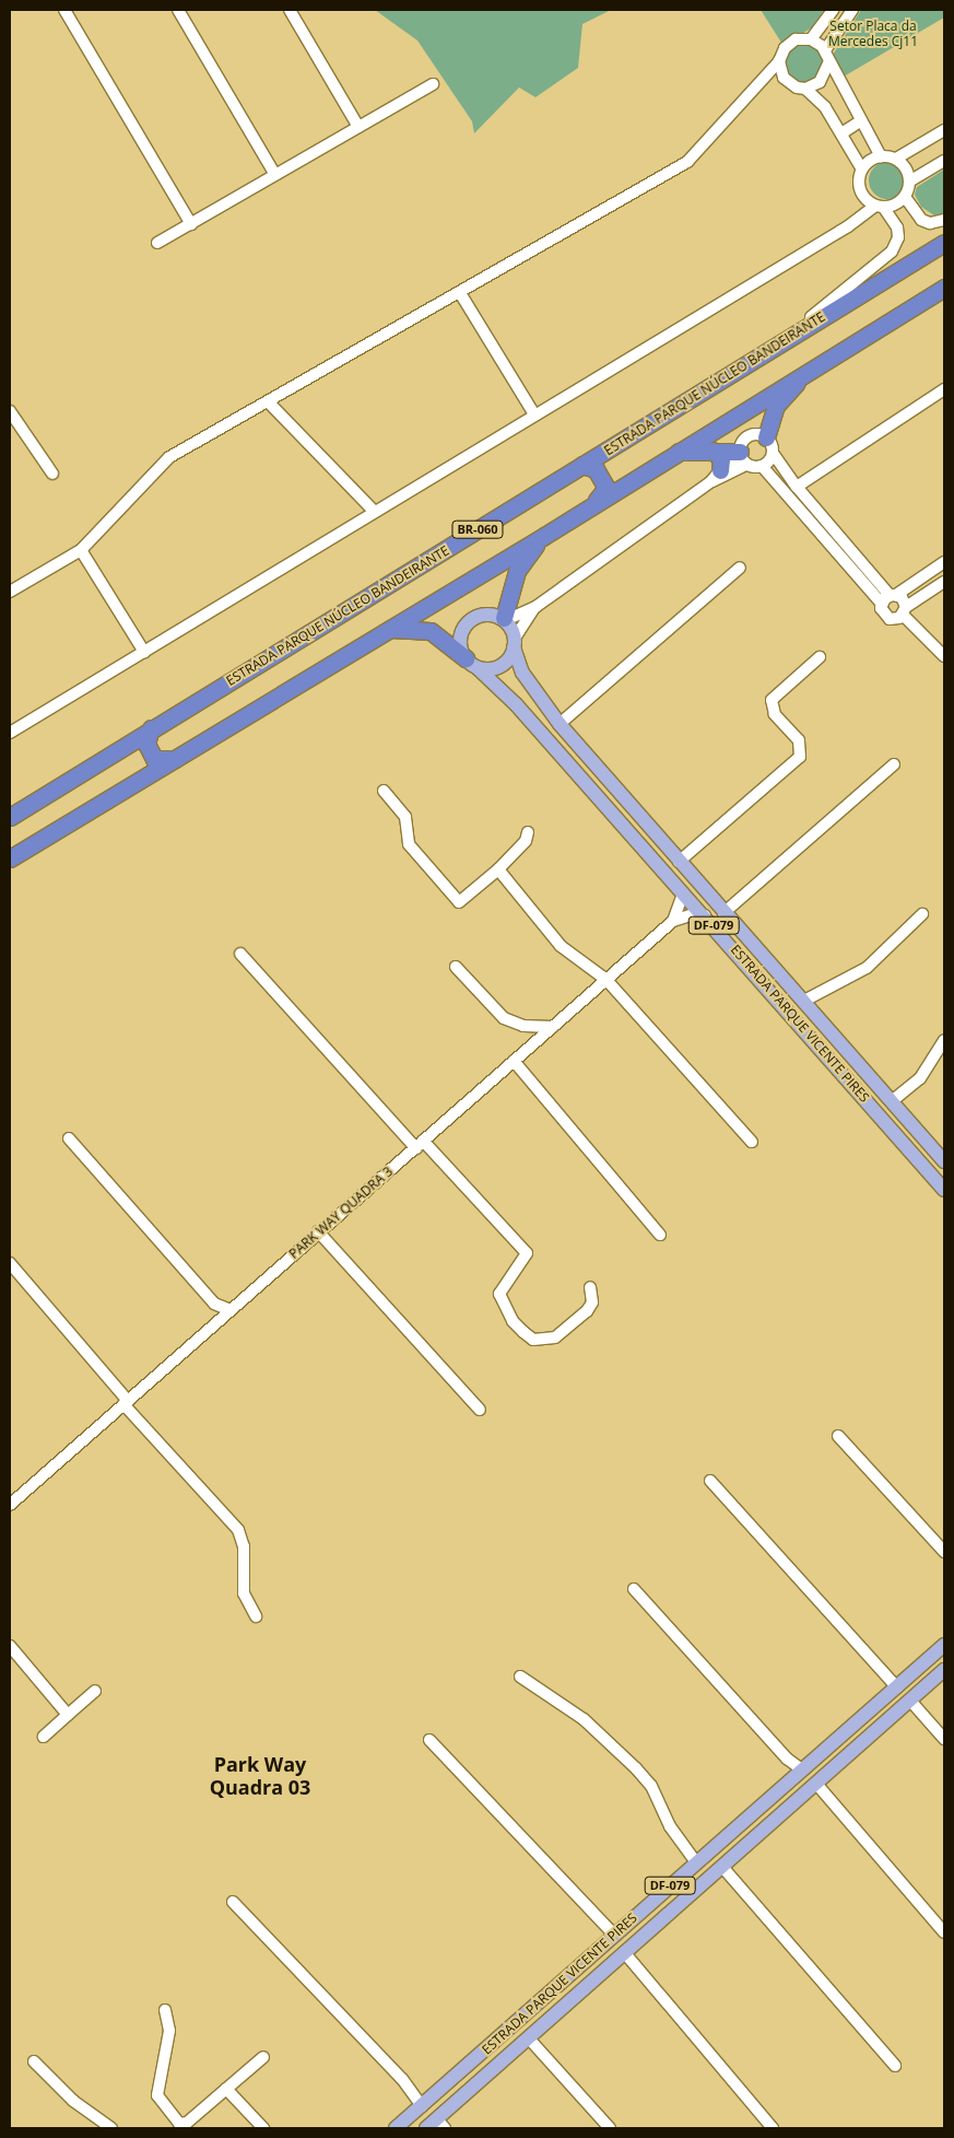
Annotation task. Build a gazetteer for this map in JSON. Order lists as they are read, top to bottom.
{
  "streets": {
    "highway": ["ESTRADA PARQUE NÚCLEO BANDEIRANTE", "BR-060"],
    "main road": ["DF-079", "ESTRADA PARQUE VICENTE PIRES"],
    "street": ["PARK WAY QUADRA 3"]
  },
  "crossings": [
    ["ESTRADA PARQUE VICENTE PIRES", "PARK WAY QUADRA 3"]
  ],
  "districts": ["Park Way Quadra 03"],
  "parks": ["Setor Placa da Mercedes Cj11"]
}
